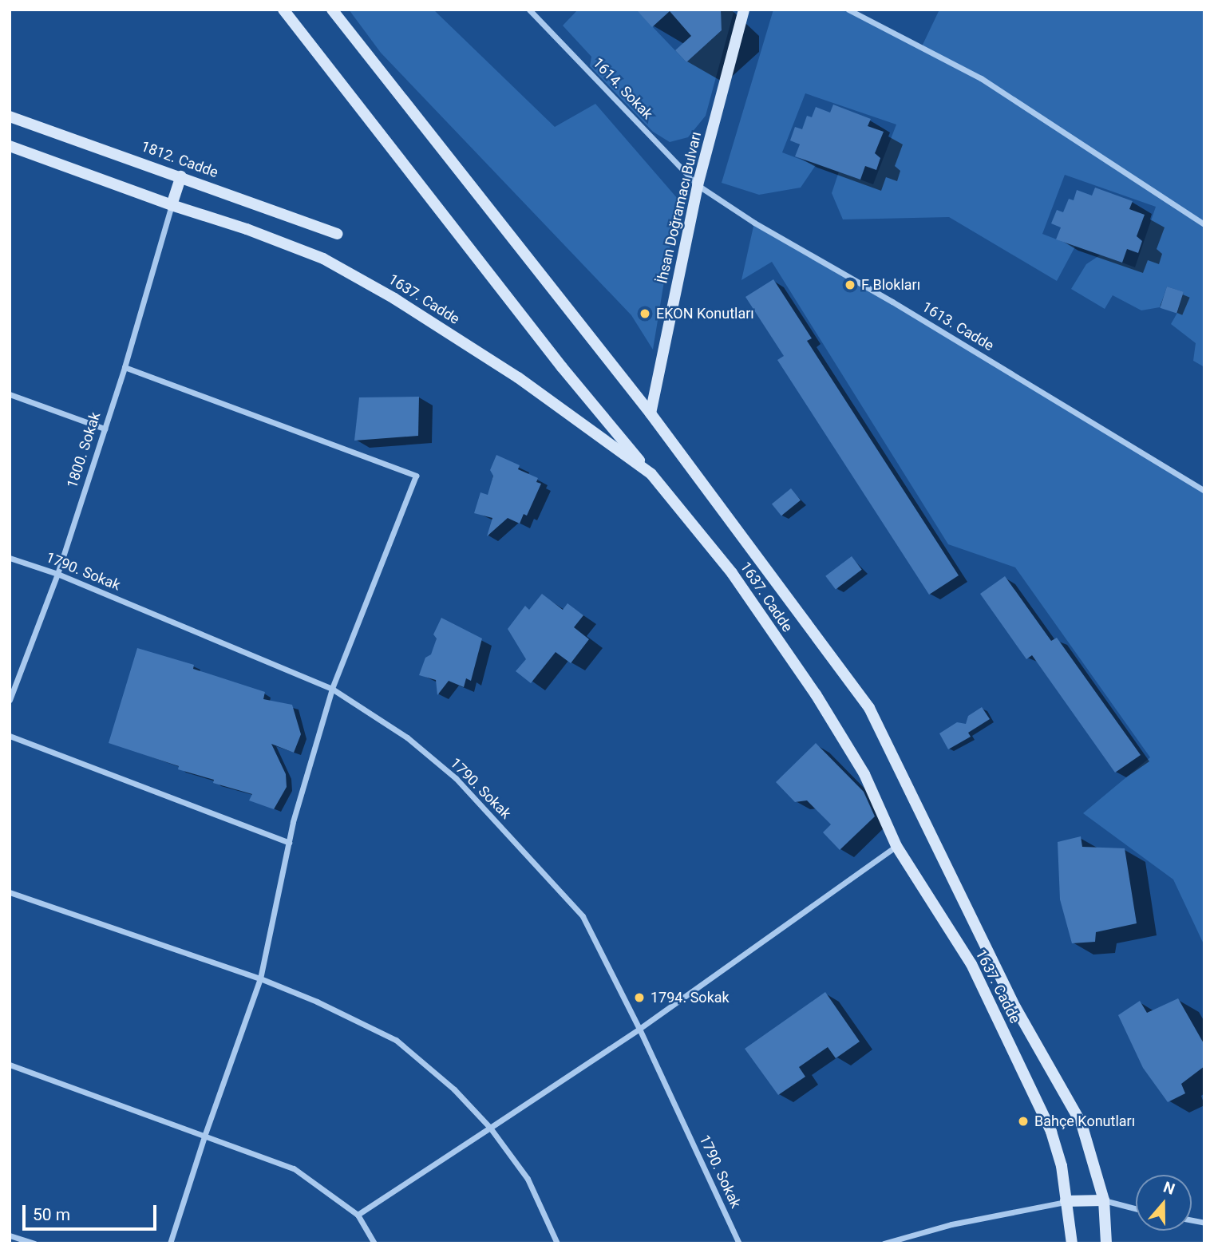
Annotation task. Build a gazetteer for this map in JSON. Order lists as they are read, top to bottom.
{
  "streets": {
    "street": [
      "1614. Sokak",
      "1812. Cadde",
      "İhsan Doğramacı Bulvarı",
      "1637. Cadde",
      "1613. Cadde",
      "1800. Sokak",
      "1790. Sokak"
    ]
  },
  "crossings": [
    ["1614. Sokak", "İhsan Doğramacı Bulvarı"],
    ["1614. Sokak", "1613. Cadde"],
    ["İhsan Doğramacı Bulvarı", "1637. Cadde"],
    ["İhsan Doğramacı Bulvarı", "1613. Cadde"],
    ["1637. Cadde", "1800. Sokak"],
    ["1800. Sokak", "1790. Sokak"]
  ],
  "places": [
    "F Blokları",
    "EKON Konutları",
    "1794. Sokak",
    "Bahçe Konutları"
  ],
  "scale_bar": "50 m",
  "north": "top"
}
